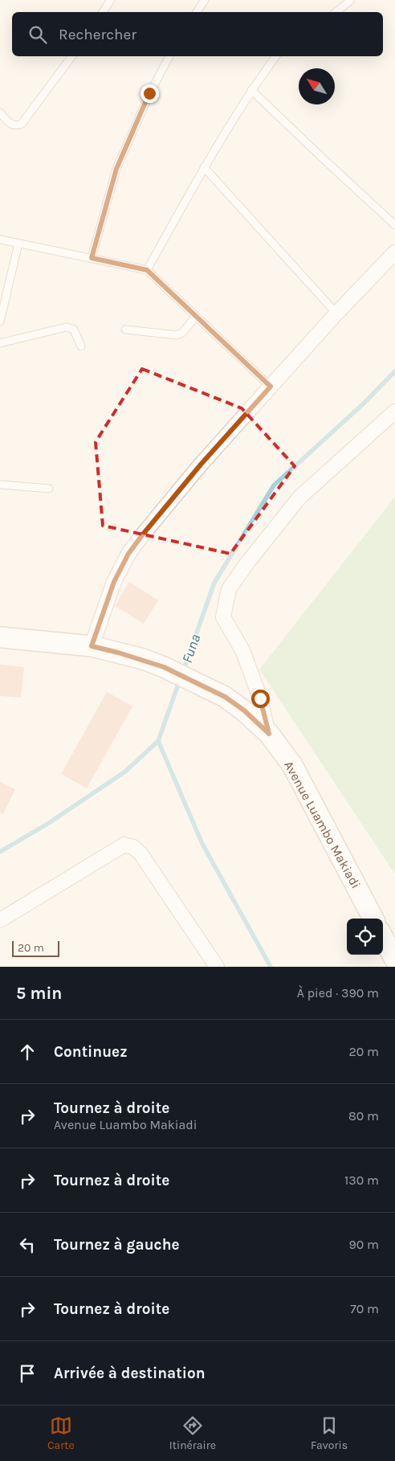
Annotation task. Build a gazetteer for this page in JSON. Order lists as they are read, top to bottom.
{
  "streets": {
    "main road": ["Avenue Luambo Makiadi"]
  },
  "water": ["Funa"],
  "scale_bar": "20 m",
  "north": "top left",
  "page": {
    "search": "Rechercher",
    "scale": "20 m",
    "heading": ["5 min", "À pied · 390 m"],
    "list": [
      ["Continuez", "20 m"],
      ["Tournez à droite", "Avenue Luambo Makiadi", "80 m"],
      ["Tournez à droite", "130 m"],
      ["Tournez à gauche", "90 m"],
      ["Tournez à droite", "70 m"],
      "Arrivée à destination"
    ],
    "nav": ["Carte", "Itinéraire", "Favoris"]
  }
}
